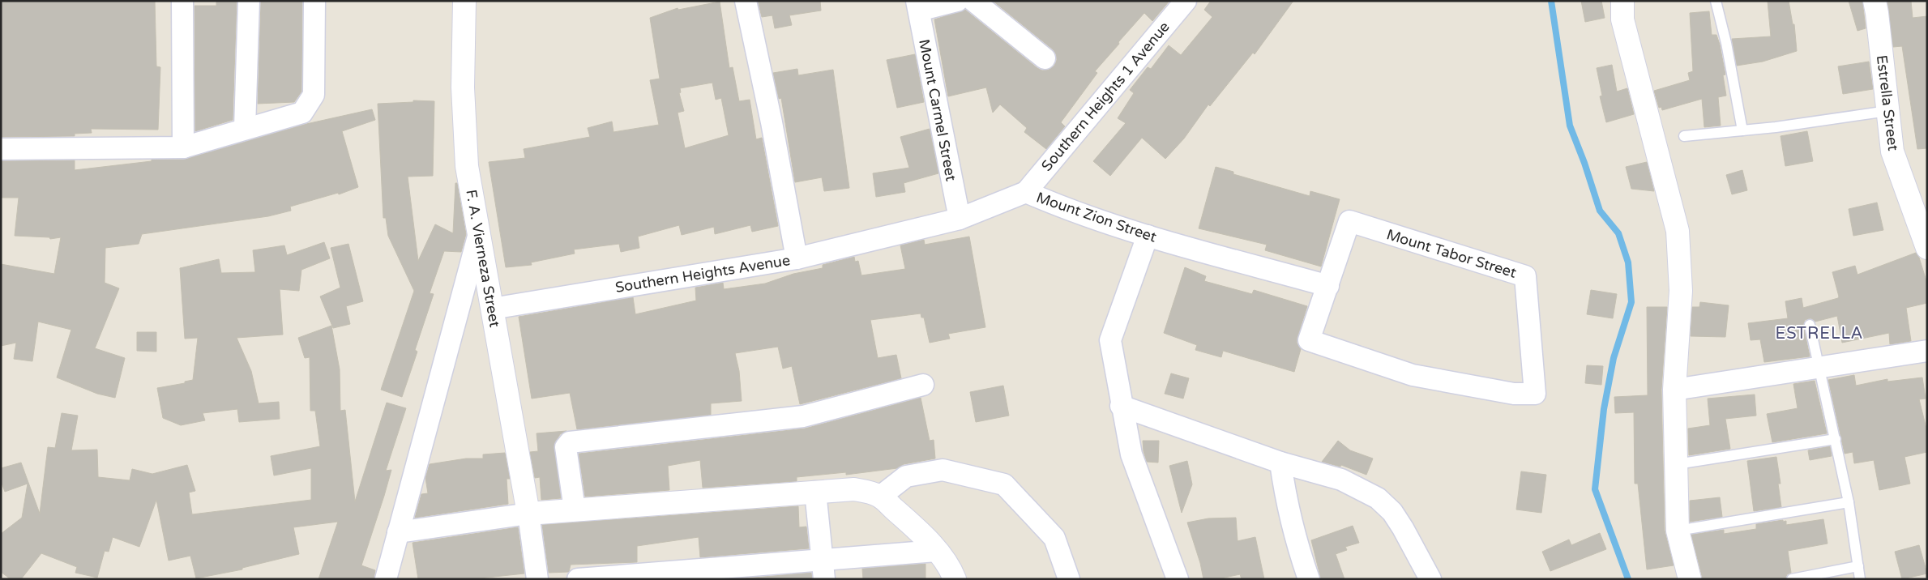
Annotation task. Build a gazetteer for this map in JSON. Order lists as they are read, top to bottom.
{
  "streets": {
    "street": [
      "Southern Heights 1 Avenue",
      "Estrella Street",
      "Mount Carmel Street",
      "Mount Zion Street",
      "Mount Tabor Street",
      "F. A. Vierneza Street",
      "Southern Heights Avenue"
    ]
  },
  "crossings": [
    ["Southern Heights 1 Avenue", "Mount Zion Street"],
    ["Mount Carmel Street", "Mount Zion Street"],
    ["Mount Zion Street", "Mount Tabor Street"],
    ["Mount Zion Street", "Southern Heights Avenue"],
    ["F. A. Vierneza Street", "Southern Heights Avenue"]
  ],
  "districts": ["ESTRELLA"]
}
